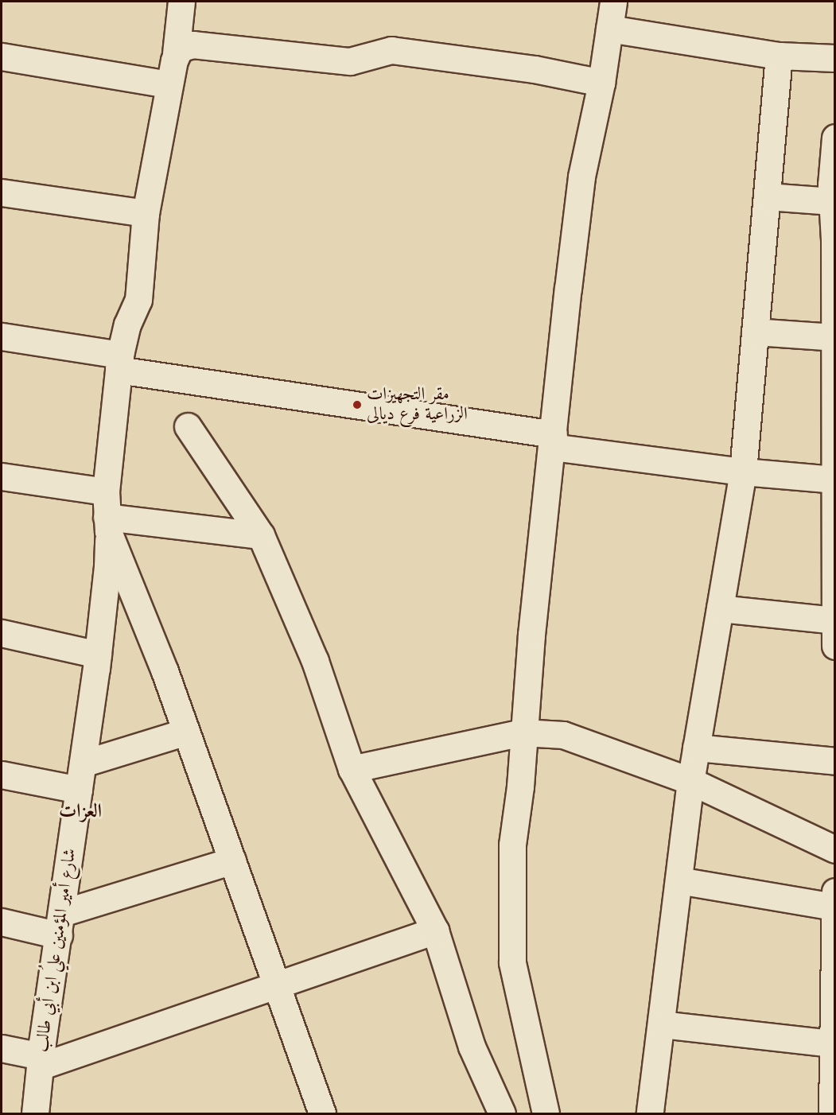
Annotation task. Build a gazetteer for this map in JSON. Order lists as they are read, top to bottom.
{
  "streets": {
    "street": ["شارع أمير المؤمنين عليُ ابن أبي طالب"]
  },
  "districts": ["العزات"],
  "places": ["مقر التجهيزات الزراعية فرع ديالى"]
}
